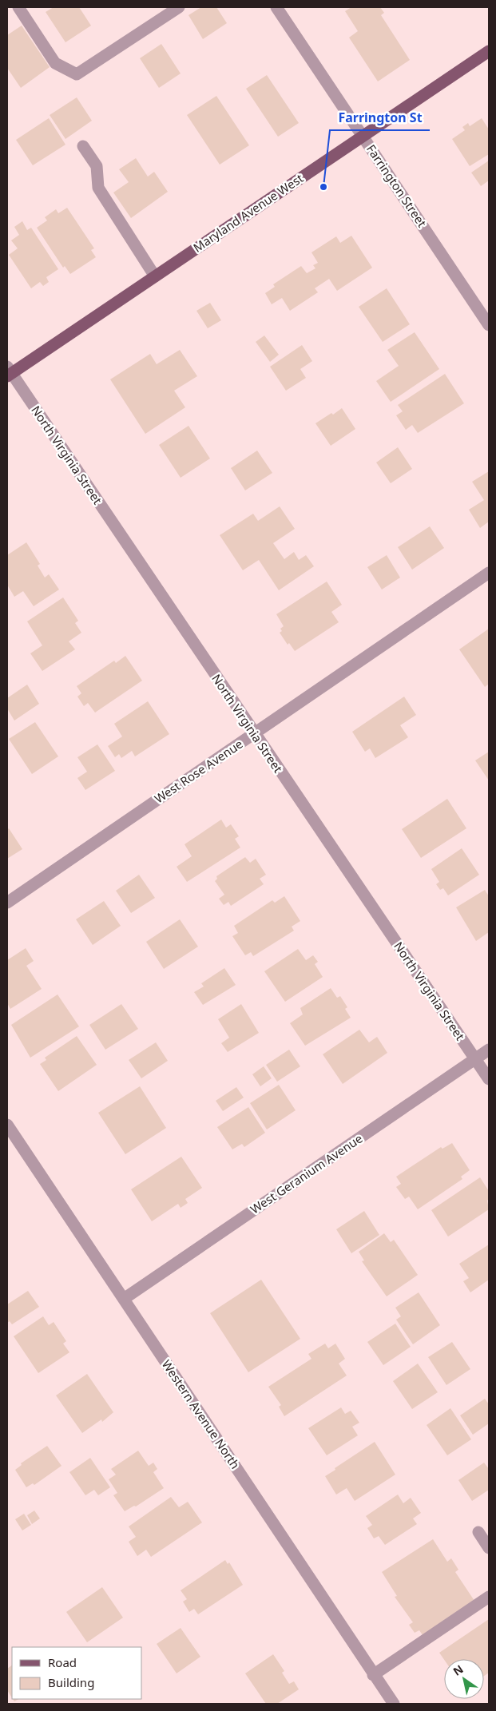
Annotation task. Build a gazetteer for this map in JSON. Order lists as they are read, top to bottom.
{
  "streets": {
    "main road": ["Maryland Avenue West"],
    "street": [
      "Farrington Street",
      "North Virginia Street",
      "West Rose Avenue",
      "West Geranium Avenue",
      "Western Avenue North"
    ]
  },
  "crossings": [
    ["Farrington Street", "Maryland Avenue West"],
    ["Maryland Avenue West", "North Virginia Street"],
    ["North Virginia Street", "West Rose Avenue"],
    ["North Virginia Street", "West Geranium Avenue"],
    ["West Geranium Avenue", "Western Avenue North"]
  ],
  "places": ["Farrington St"],
  "legend": ["Road", "Building"],
  "north": "top left"
}
